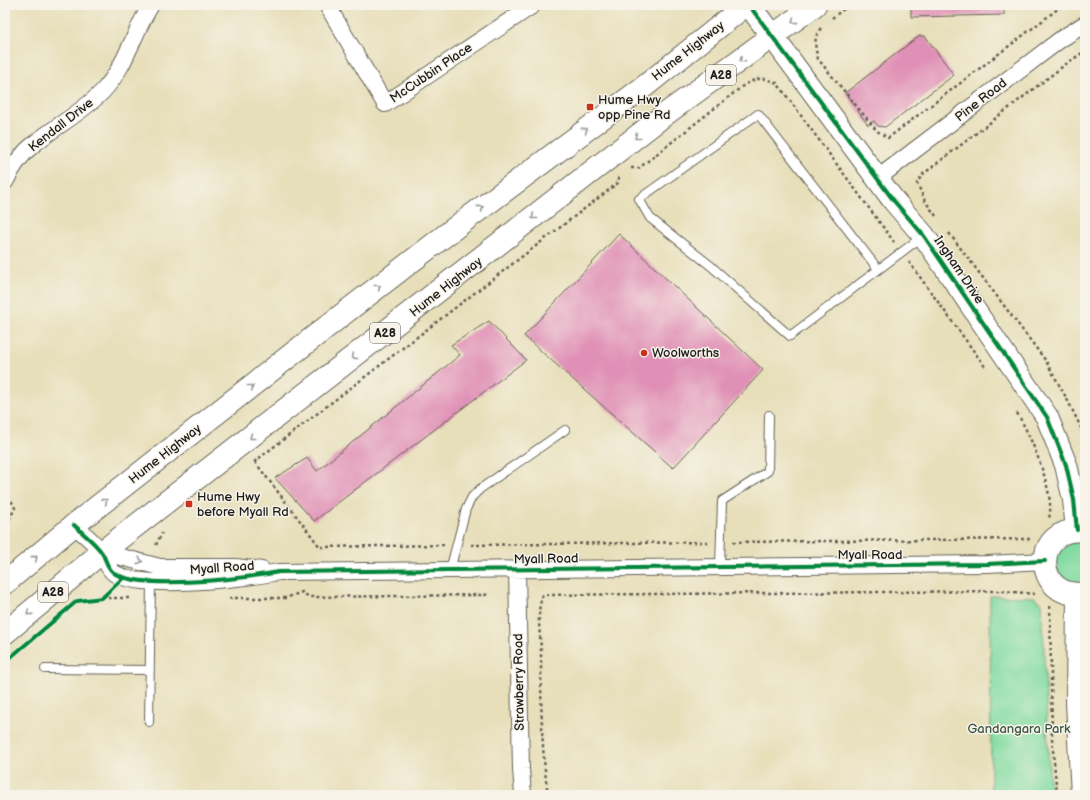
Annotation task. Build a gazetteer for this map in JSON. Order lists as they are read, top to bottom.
{
  "streets": {
    "main road": ["Hume Highway", "A28", "Ingham Drive"],
    "street": [
      "McCubbin Place",
      "Pine Road",
      "Kendall Drive",
      "Myall Road",
      "Strawberry Road"
    ]
  },
  "crossings": [
    ["Hume Highway", "Ingham Drive"],
    ["Hume Highway", "Myall Road"],
    ["Pine Road", "Ingham Drive"],
    ["Myall Road", "Strawberry Road"]
  ],
  "parks": ["Gandangara Park"],
  "places": {
    "transit": ["Hume Hwy opp Pine Rd", "Hume Hwy before Myall Rd"],
    "other": ["Woolworths"]
  }
}
